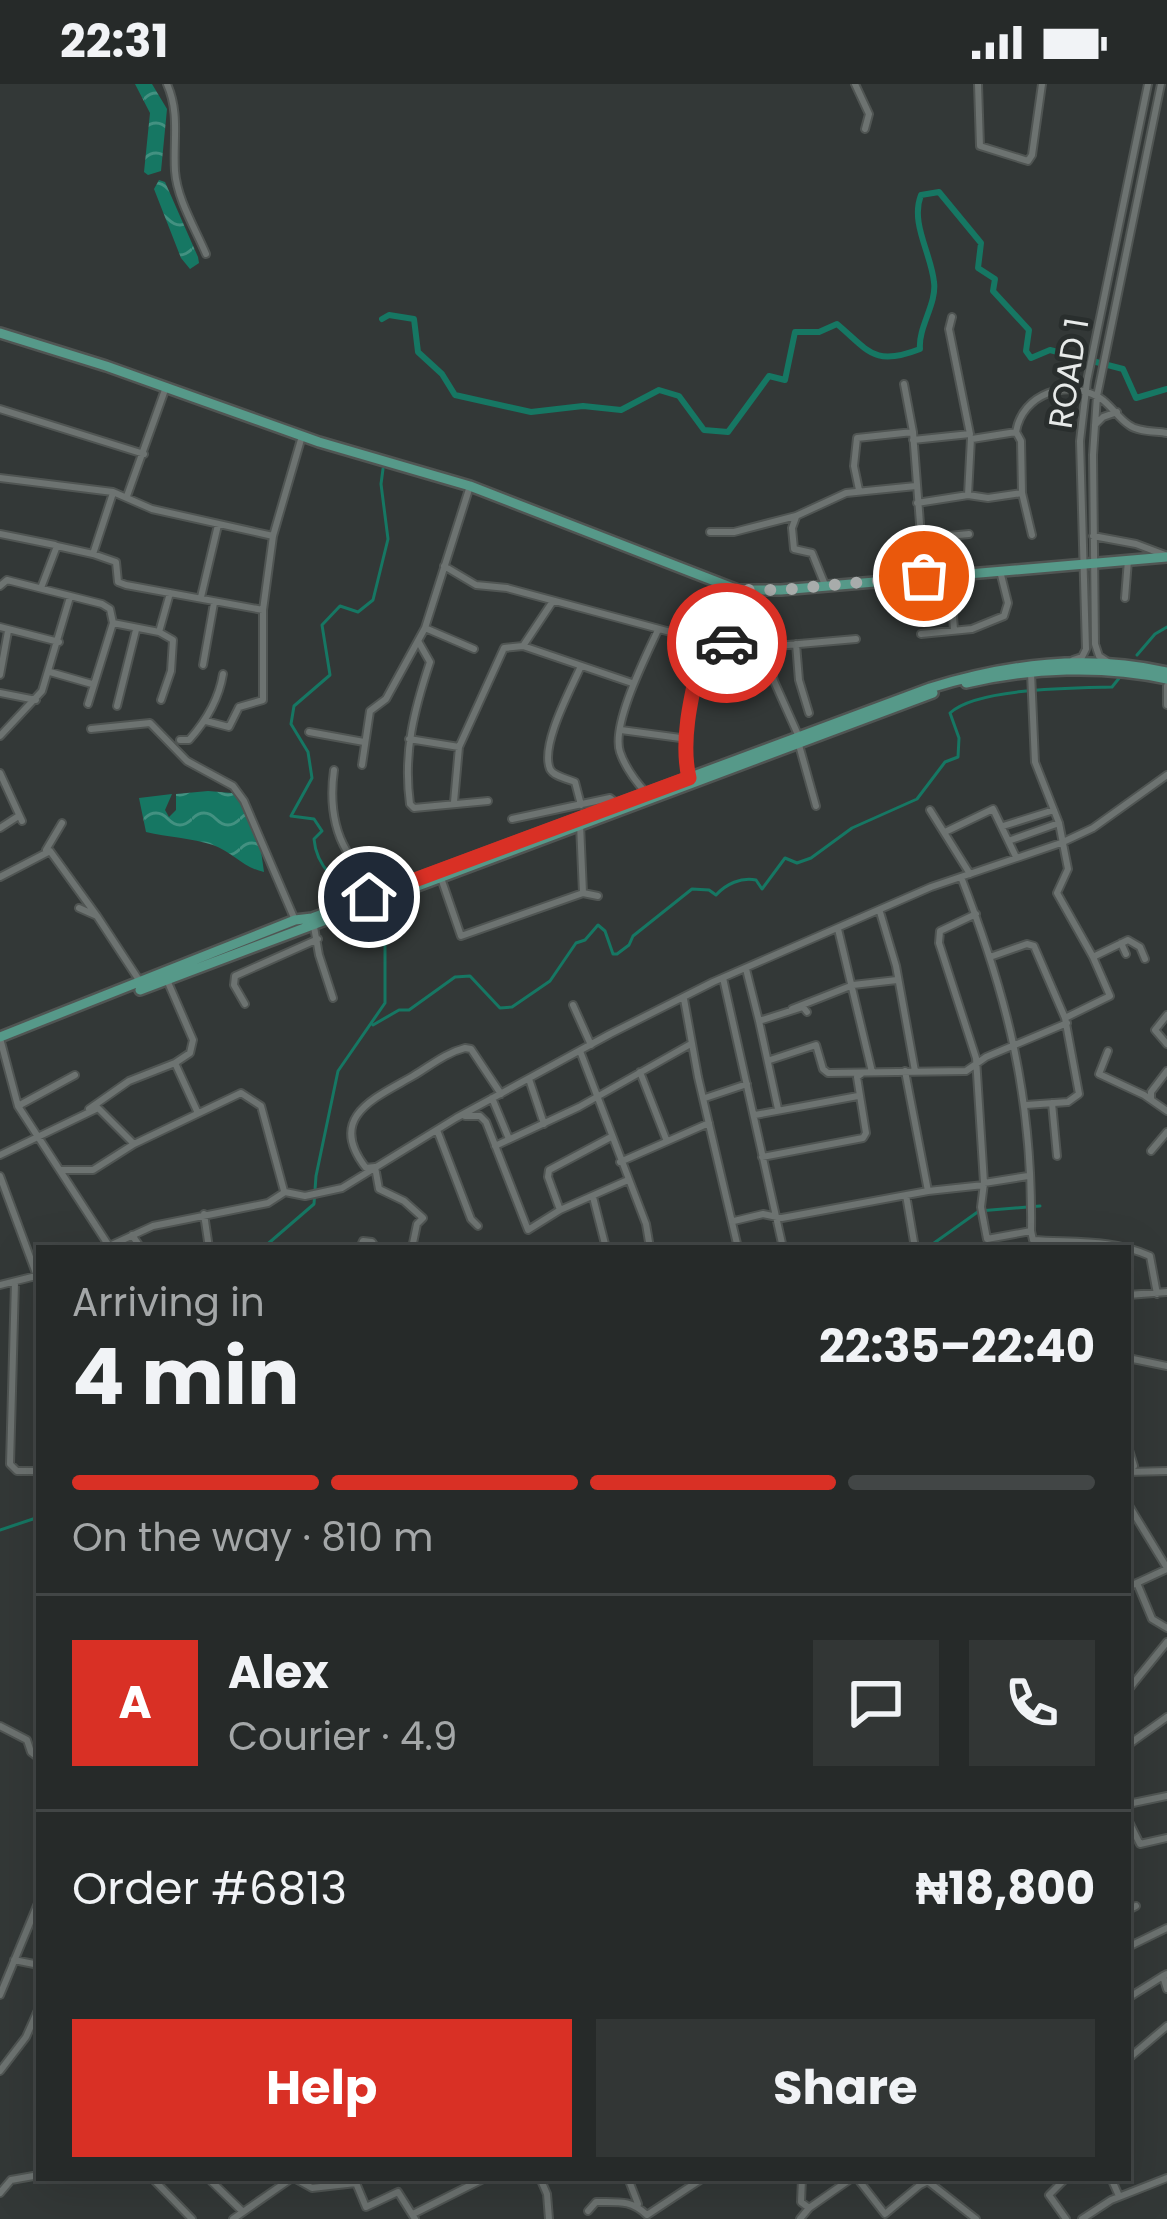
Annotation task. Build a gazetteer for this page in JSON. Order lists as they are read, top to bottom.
{
  "streets": {
    "street": ["ROAD 1"]
  },
  "page": {
    "status": "22:31",
    "heading": ["4 min", "Arriving in", "22:35–22:40"],
    "panel": [
      "Alex",
      "Courier · 4.9",
      "Order #6813",
      "₦18,800"
    ],
    "bar": "On the way · 810 m",
    "round": "A",
    "buttons": ["Help", "Share"]
  }
}
